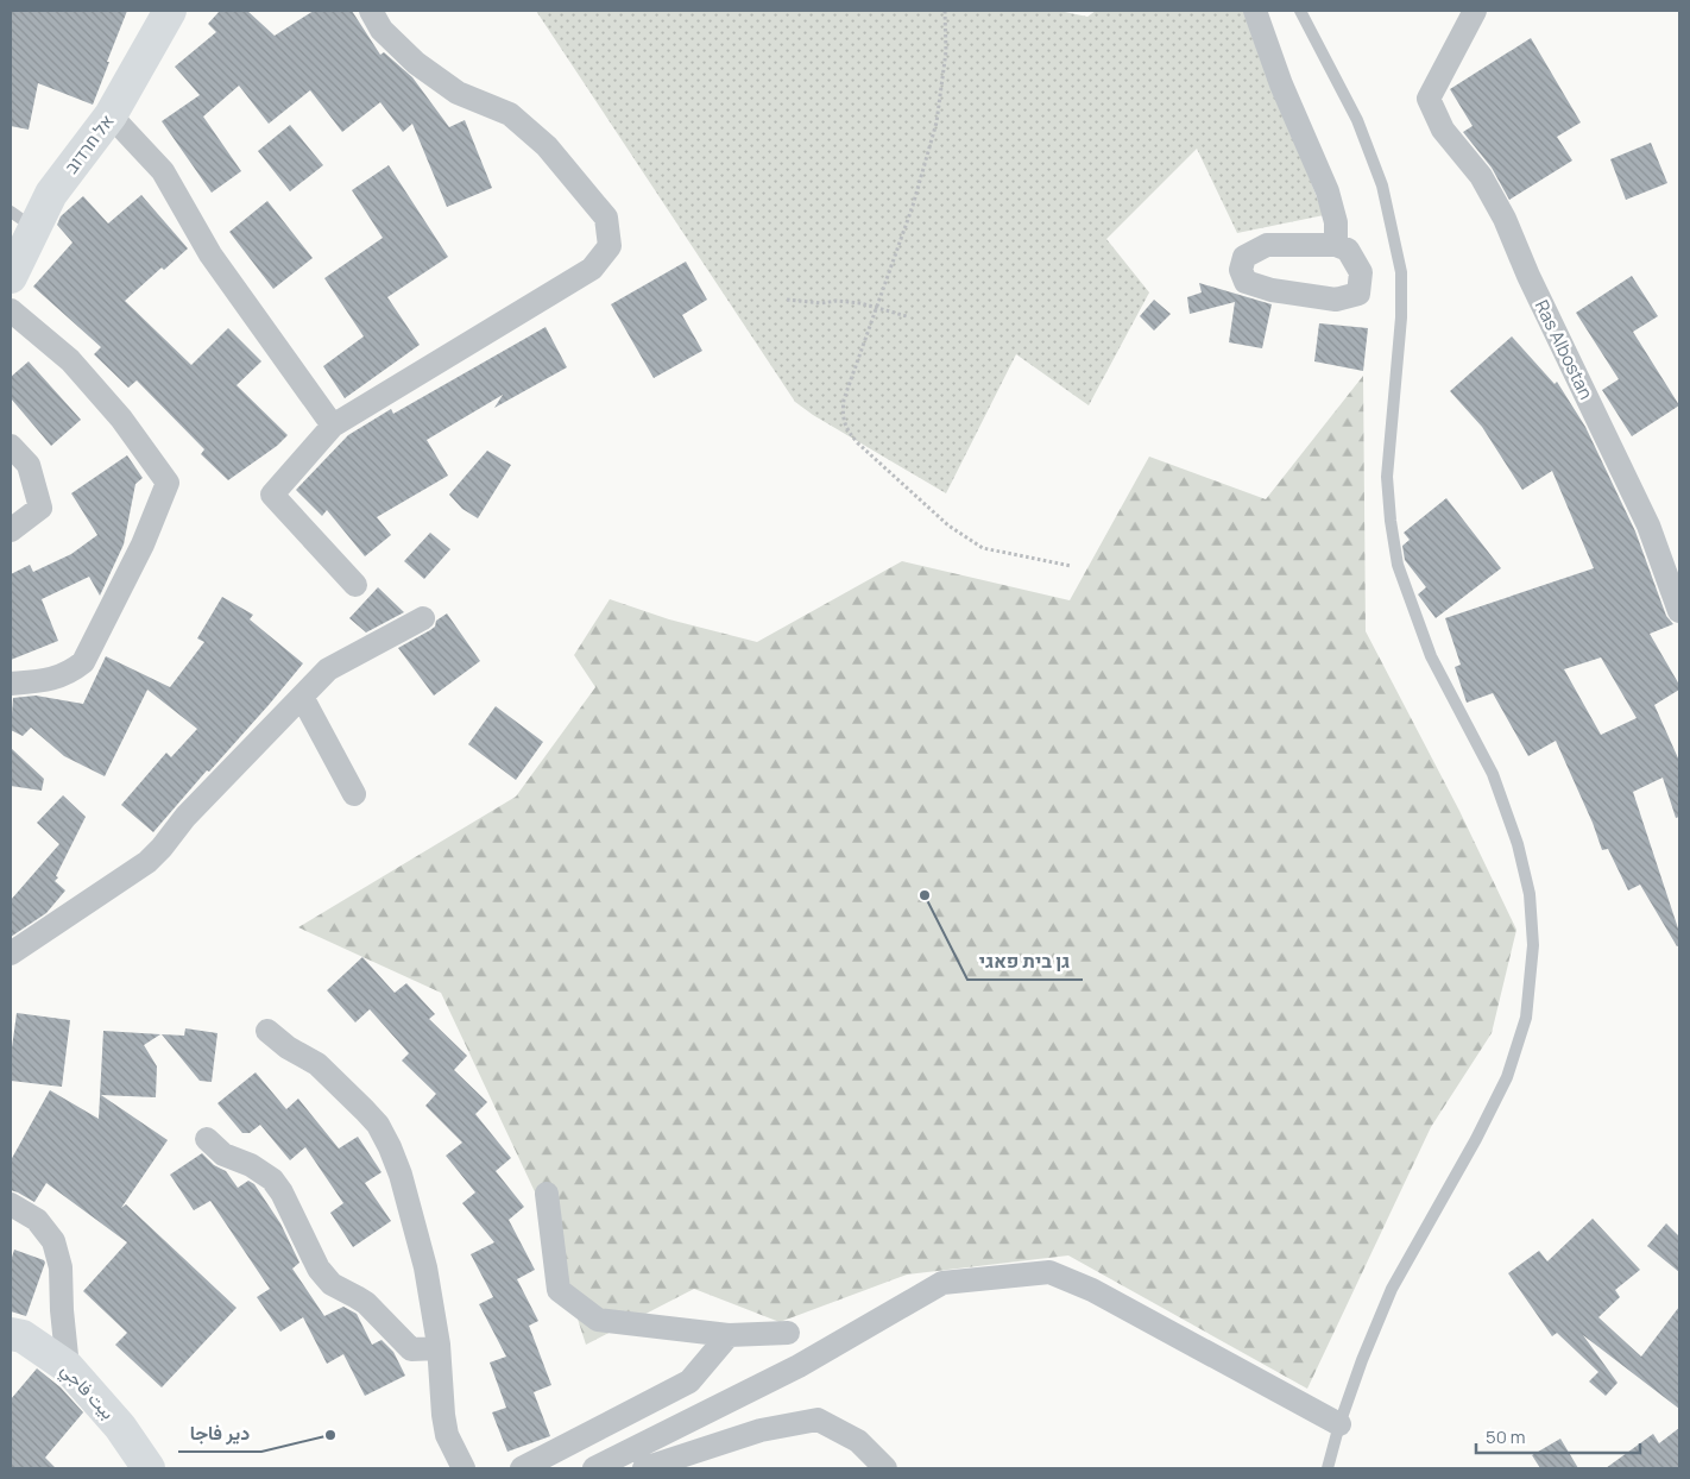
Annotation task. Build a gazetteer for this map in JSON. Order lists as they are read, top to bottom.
{
  "streets": {
    "street": ["אל חרדוב", "Ras Albostan", "بيت فاجي"]
  },
  "places": ["גן בית פאגי", "دير فاجا"],
  "scale_bar": "50 m"
}
